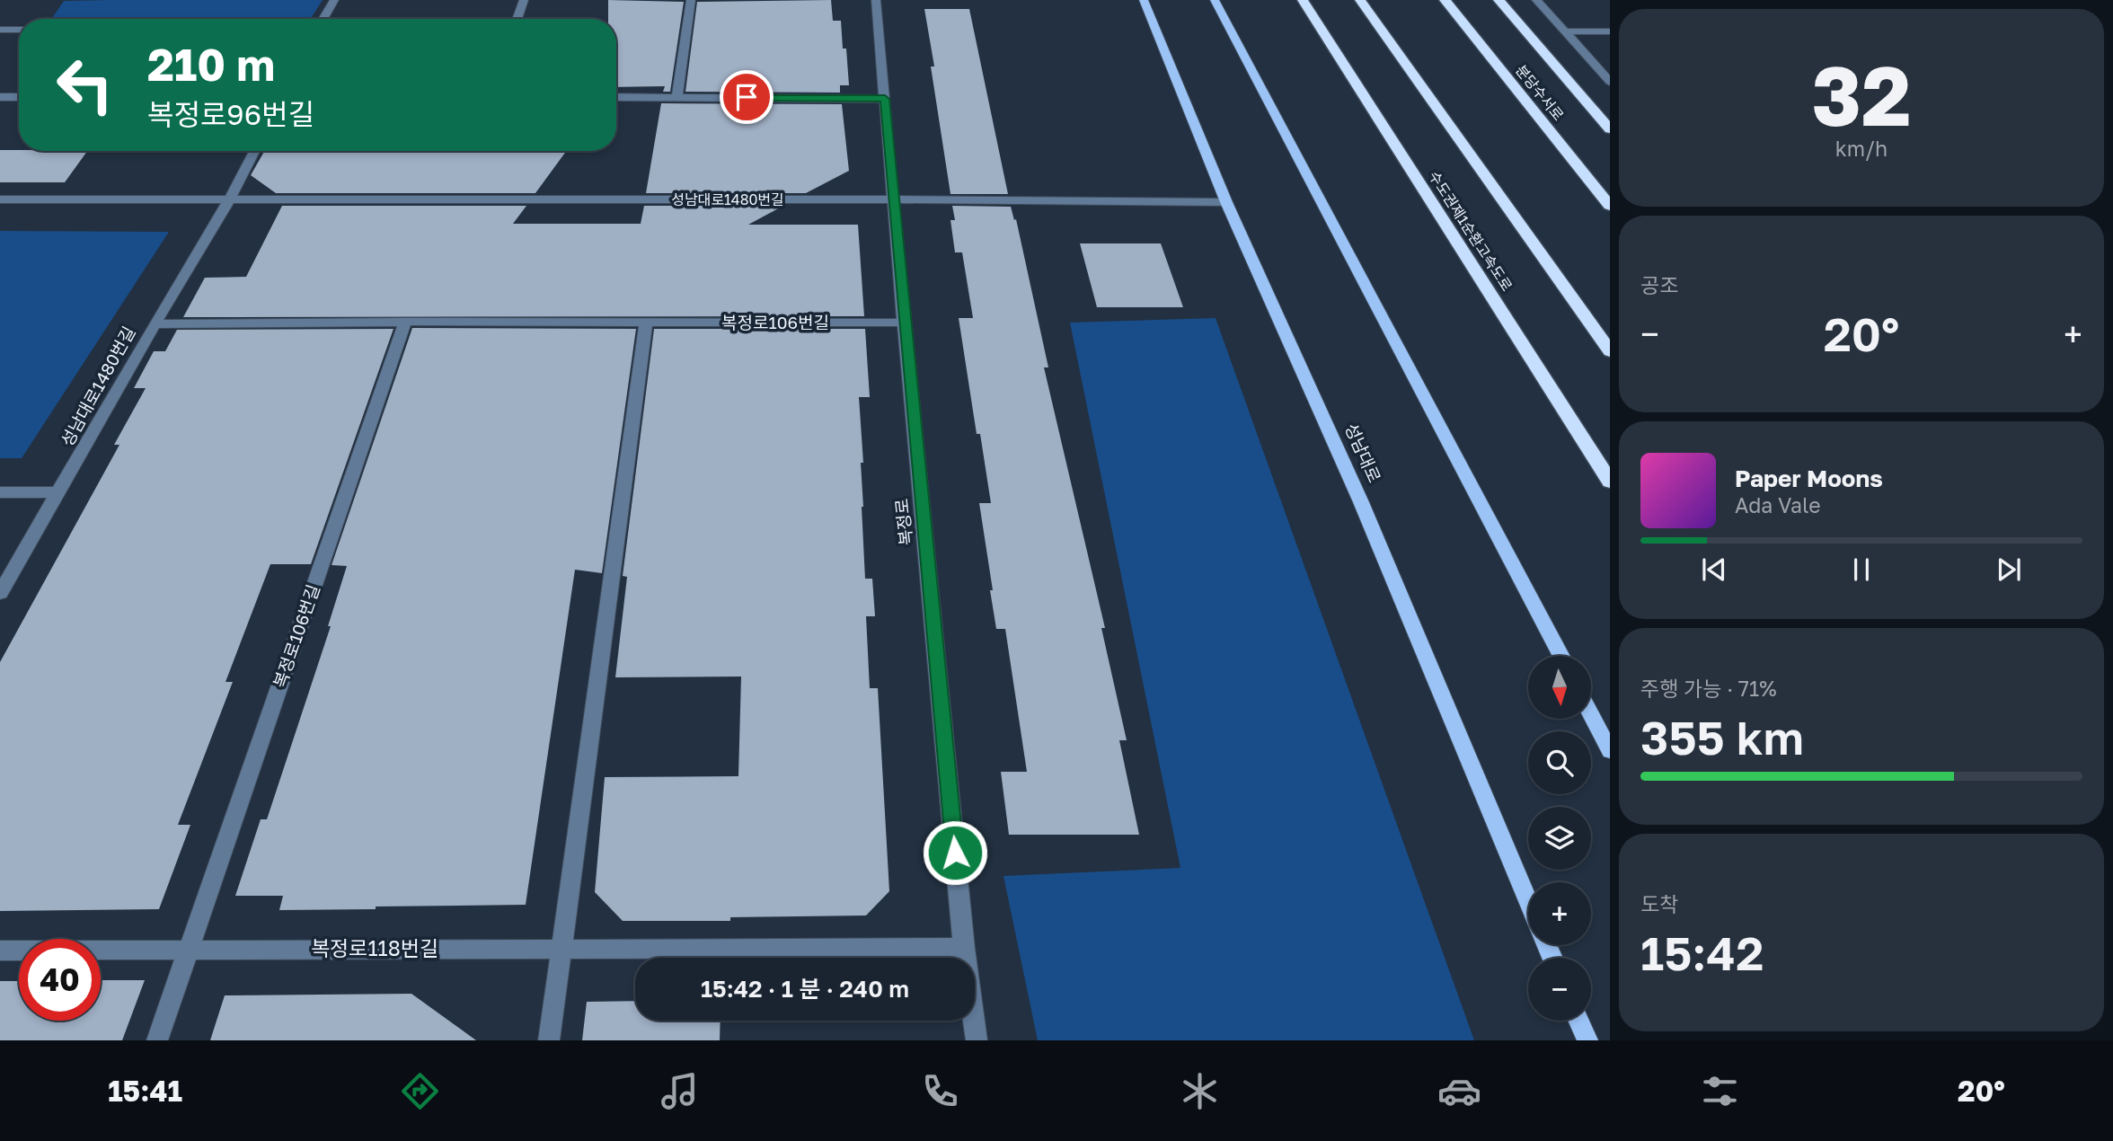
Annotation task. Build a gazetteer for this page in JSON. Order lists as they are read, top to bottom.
{
  "streets": {
    "highway": ["분당수서로", "수도권제1순환고속도로"],
    "main road": ["성남대로"],
    "street": [
      "성남대로1480번길",
      "복정로106번길",
      "복정로",
      "복정로118번길"
    ]
  },
  "crossings": [
    ["성남대로1480번길", "복정로106번길"],
    ["성남대로1480번길", "성남대로"],
    ["성남대로1480번길", "복정로"],
    ["복정로106번길", "복정로"],
    ["복정로106번길", "복정로118번길"],
    ["복정로", "복정로118번길"]
  ],
  "north": "bottom",
  "page": {
    "tile": [
      ["32", "km/h"],
      "공조",
      ["주행 가능 · 71%", "355 km"],
      ["도착", "15:42"]
    ],
    "turn": ["210 m", "복정로96번길"],
    "heat": ["−", "20°", "+"],
    "song": ["Paper Moons", "Ada Vale"],
    "map_buttons": ["+", "−"],
    "limit": "40",
    "trip": "15:42 · 1 분 · 240 m",
    "tabs": ["15:41", "20°"]
  }
}
